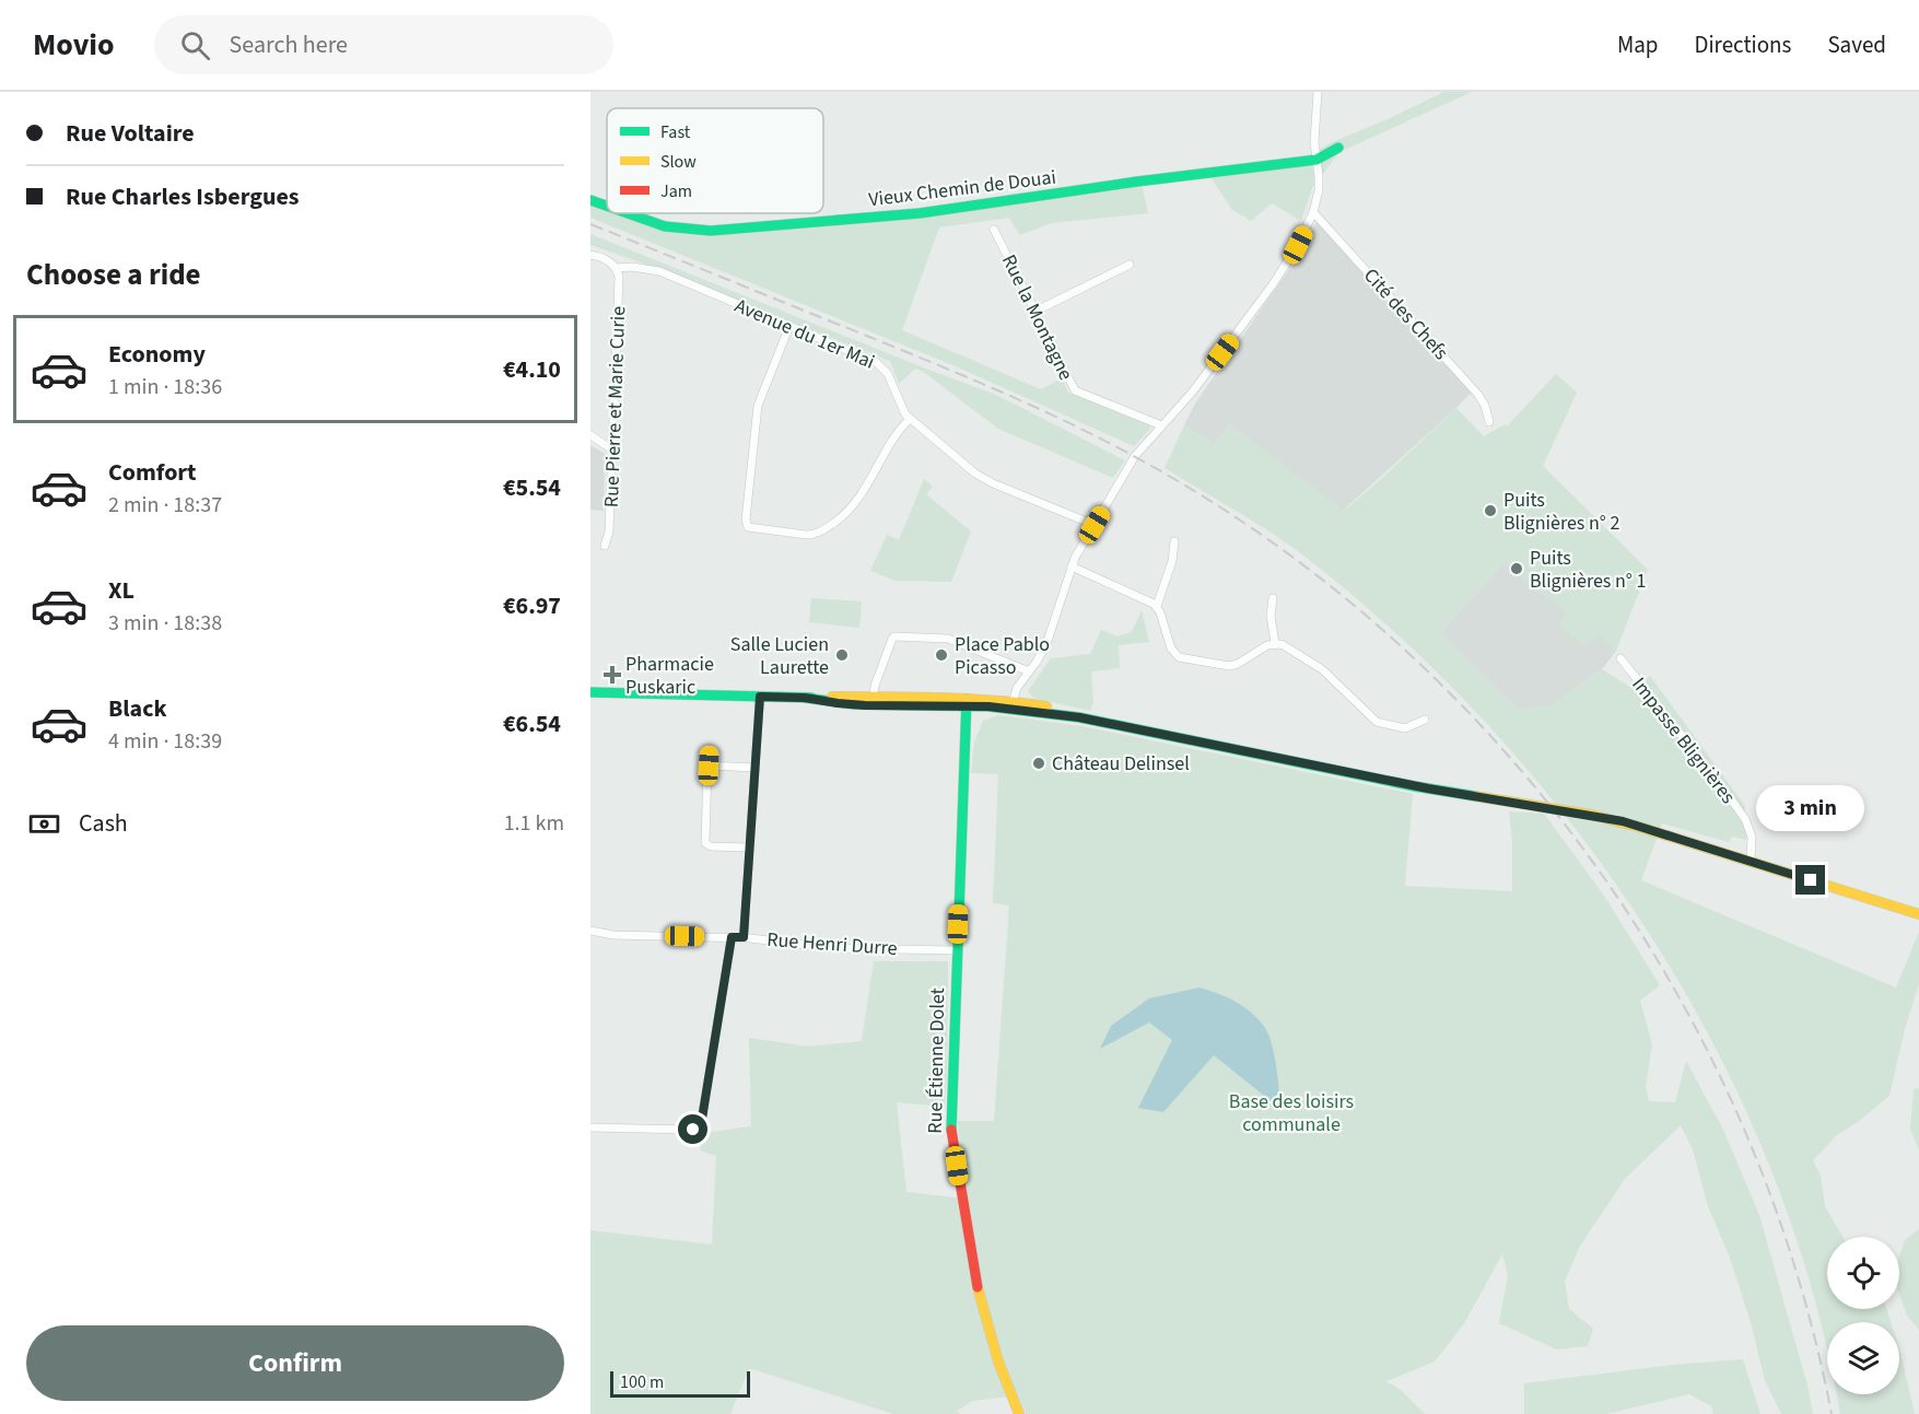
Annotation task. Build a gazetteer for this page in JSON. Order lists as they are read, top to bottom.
{
  "streets": {
    "street": [
      "Vieux Chemin de Douai",
      "Cité des Chefs",
      "Rue la Montagne",
      "Avenue du 1er Mai",
      "Rue Pierre et Marie Curie",
      "Impasse Blignières",
      "Rue Henri Durre",
      "Rue Étienne Dolet"
    ]
  },
  "crossings": [
    ["Avenue du 1er Mai", "Rue Pierre et Marie Curie"],
    ["Rue Henri Durre", "Rue Étienne Dolet"]
  ],
  "parks": ["Base des loisirs communale"],
  "places": {
    "other": [
      "Puits Blignières n° 2",
      "Puits Blignières n° 1",
      "Salle Lucien Laurette",
      "Place Pablo Picasso",
      "Château Delinsel"
    ],
    "health": ["Pharmacie Puskaric"]
  },
  "legend": ["Fast", "Slow", "Jam"],
  "scale_bar": "100 m",
  "page": {
    "header": "Movio",
    "search": "Search here",
    "nav": ["Map", "Directions", "Saved"],
    "banner": ["Rue Voltaire", "Rue Charles Isbergues"],
    "heading": "Choose a ride",
    "list": [
      {
        "name": "Economy",
        "note": "1 min · 18:36",
        "value": "€4.10"
      },
      {
        "name": "Comfort",
        "note": "2 min · 18:37",
        "value": "€5.54"
      },
      {
        "name": "XL",
        "note": "3 min · 18:38",
        "value": "€6.97"
      },
      {
        "name": "Black",
        "note": "4 min · 18:39",
        "value": "€6.54"
      }
    ],
    "bubble": "3 min",
    "pay": ["Cash", "1.1 km"],
    "buttons": "Confirm",
    "scale": "100 m"
  }
}
